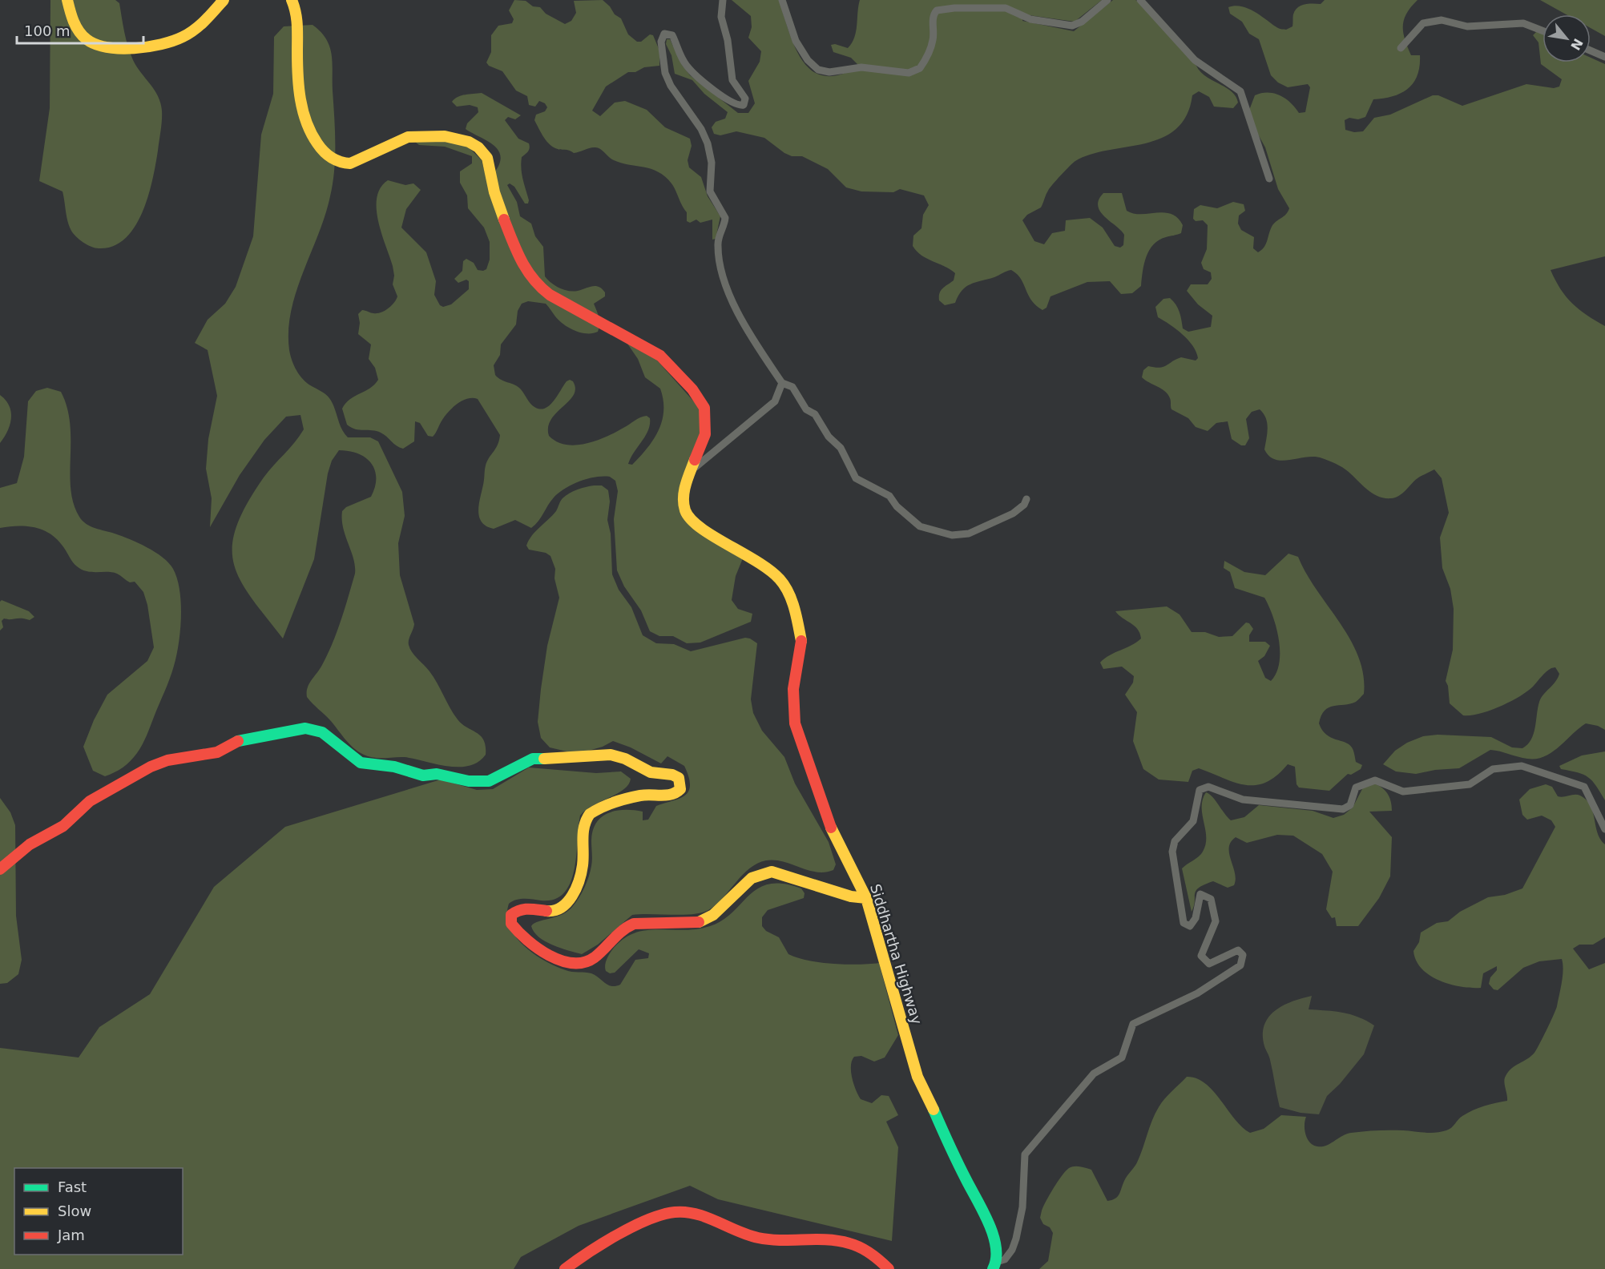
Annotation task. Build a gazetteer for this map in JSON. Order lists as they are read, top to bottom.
{
  "streets": {
    "main road": ["Siddhartha Highway"]
  },
  "legend": ["Fast", "Slow", "Jam"],
  "scale_bar": "100 m",
  "north": "bottom right"
}
